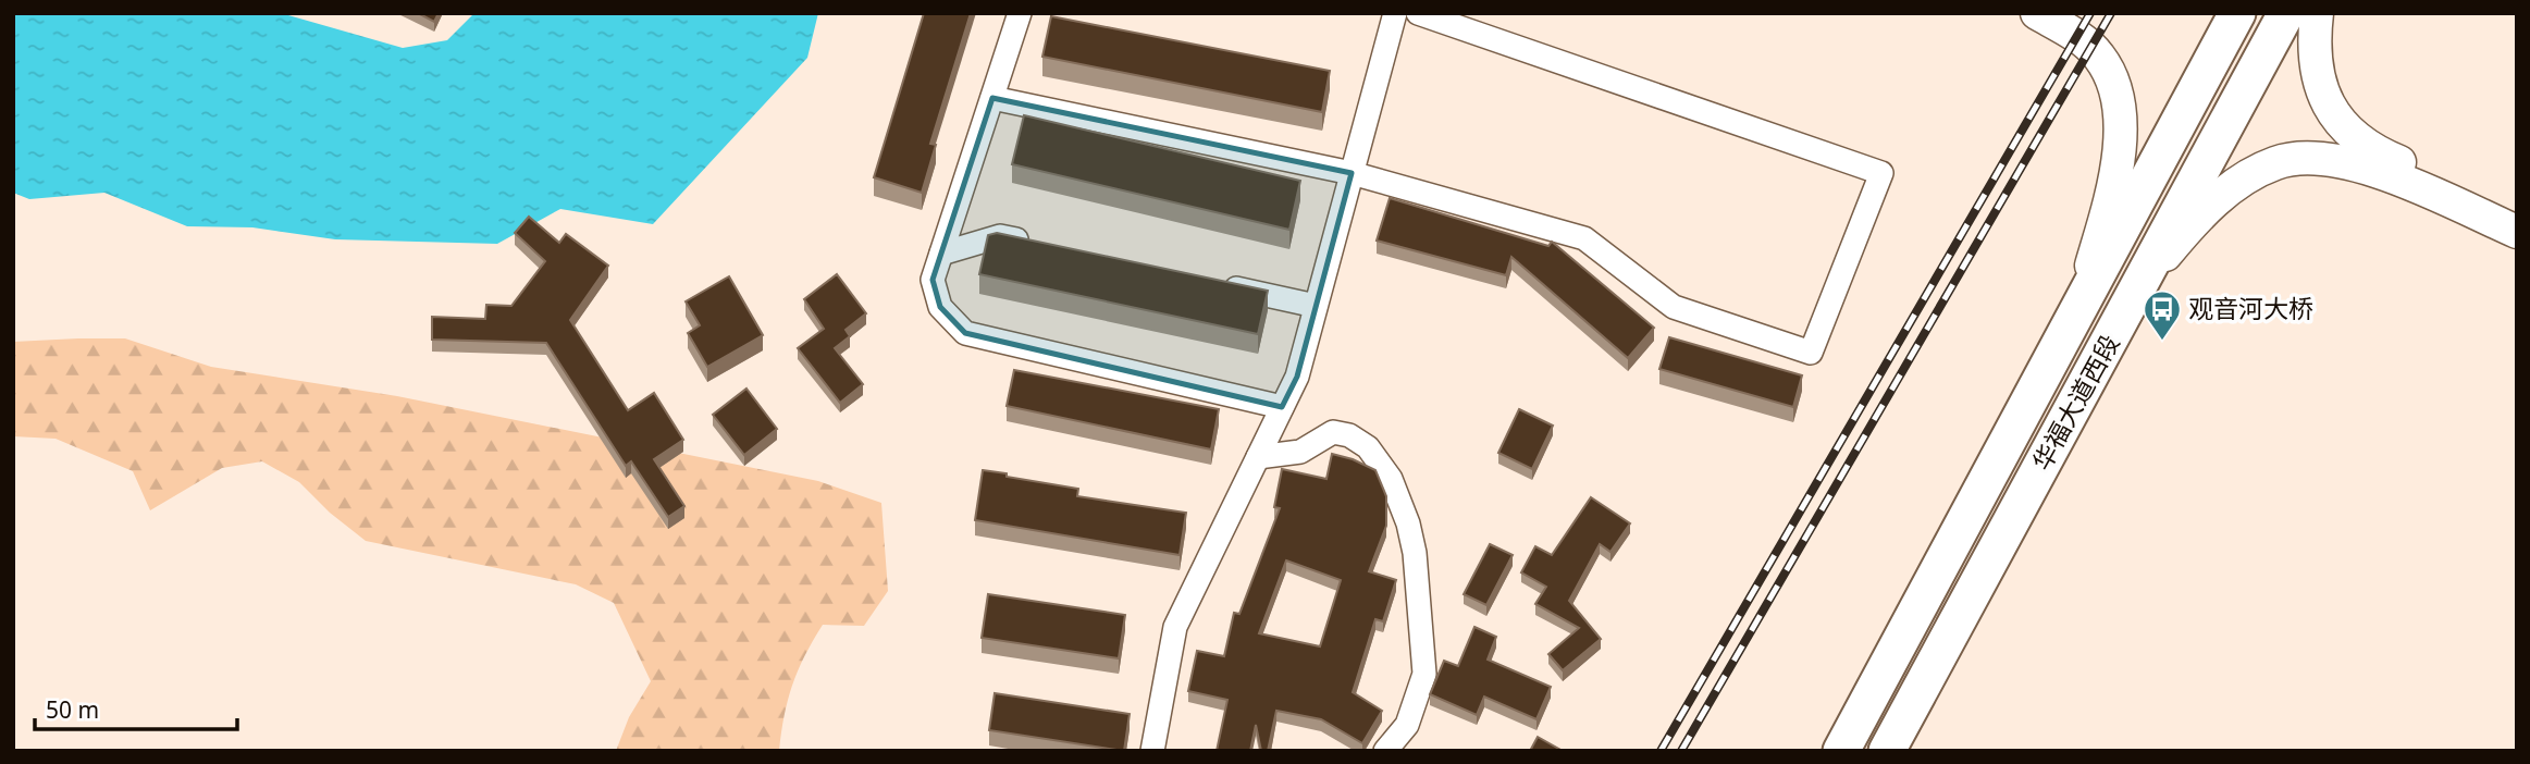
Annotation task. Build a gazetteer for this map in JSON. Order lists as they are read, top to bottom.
{
  "streets": {
    "main road": ["华福大道西段"]
  },
  "places": {
    "bus stop": ["观音河大桥"]
  },
  "scale_bar": "50 m"
}
